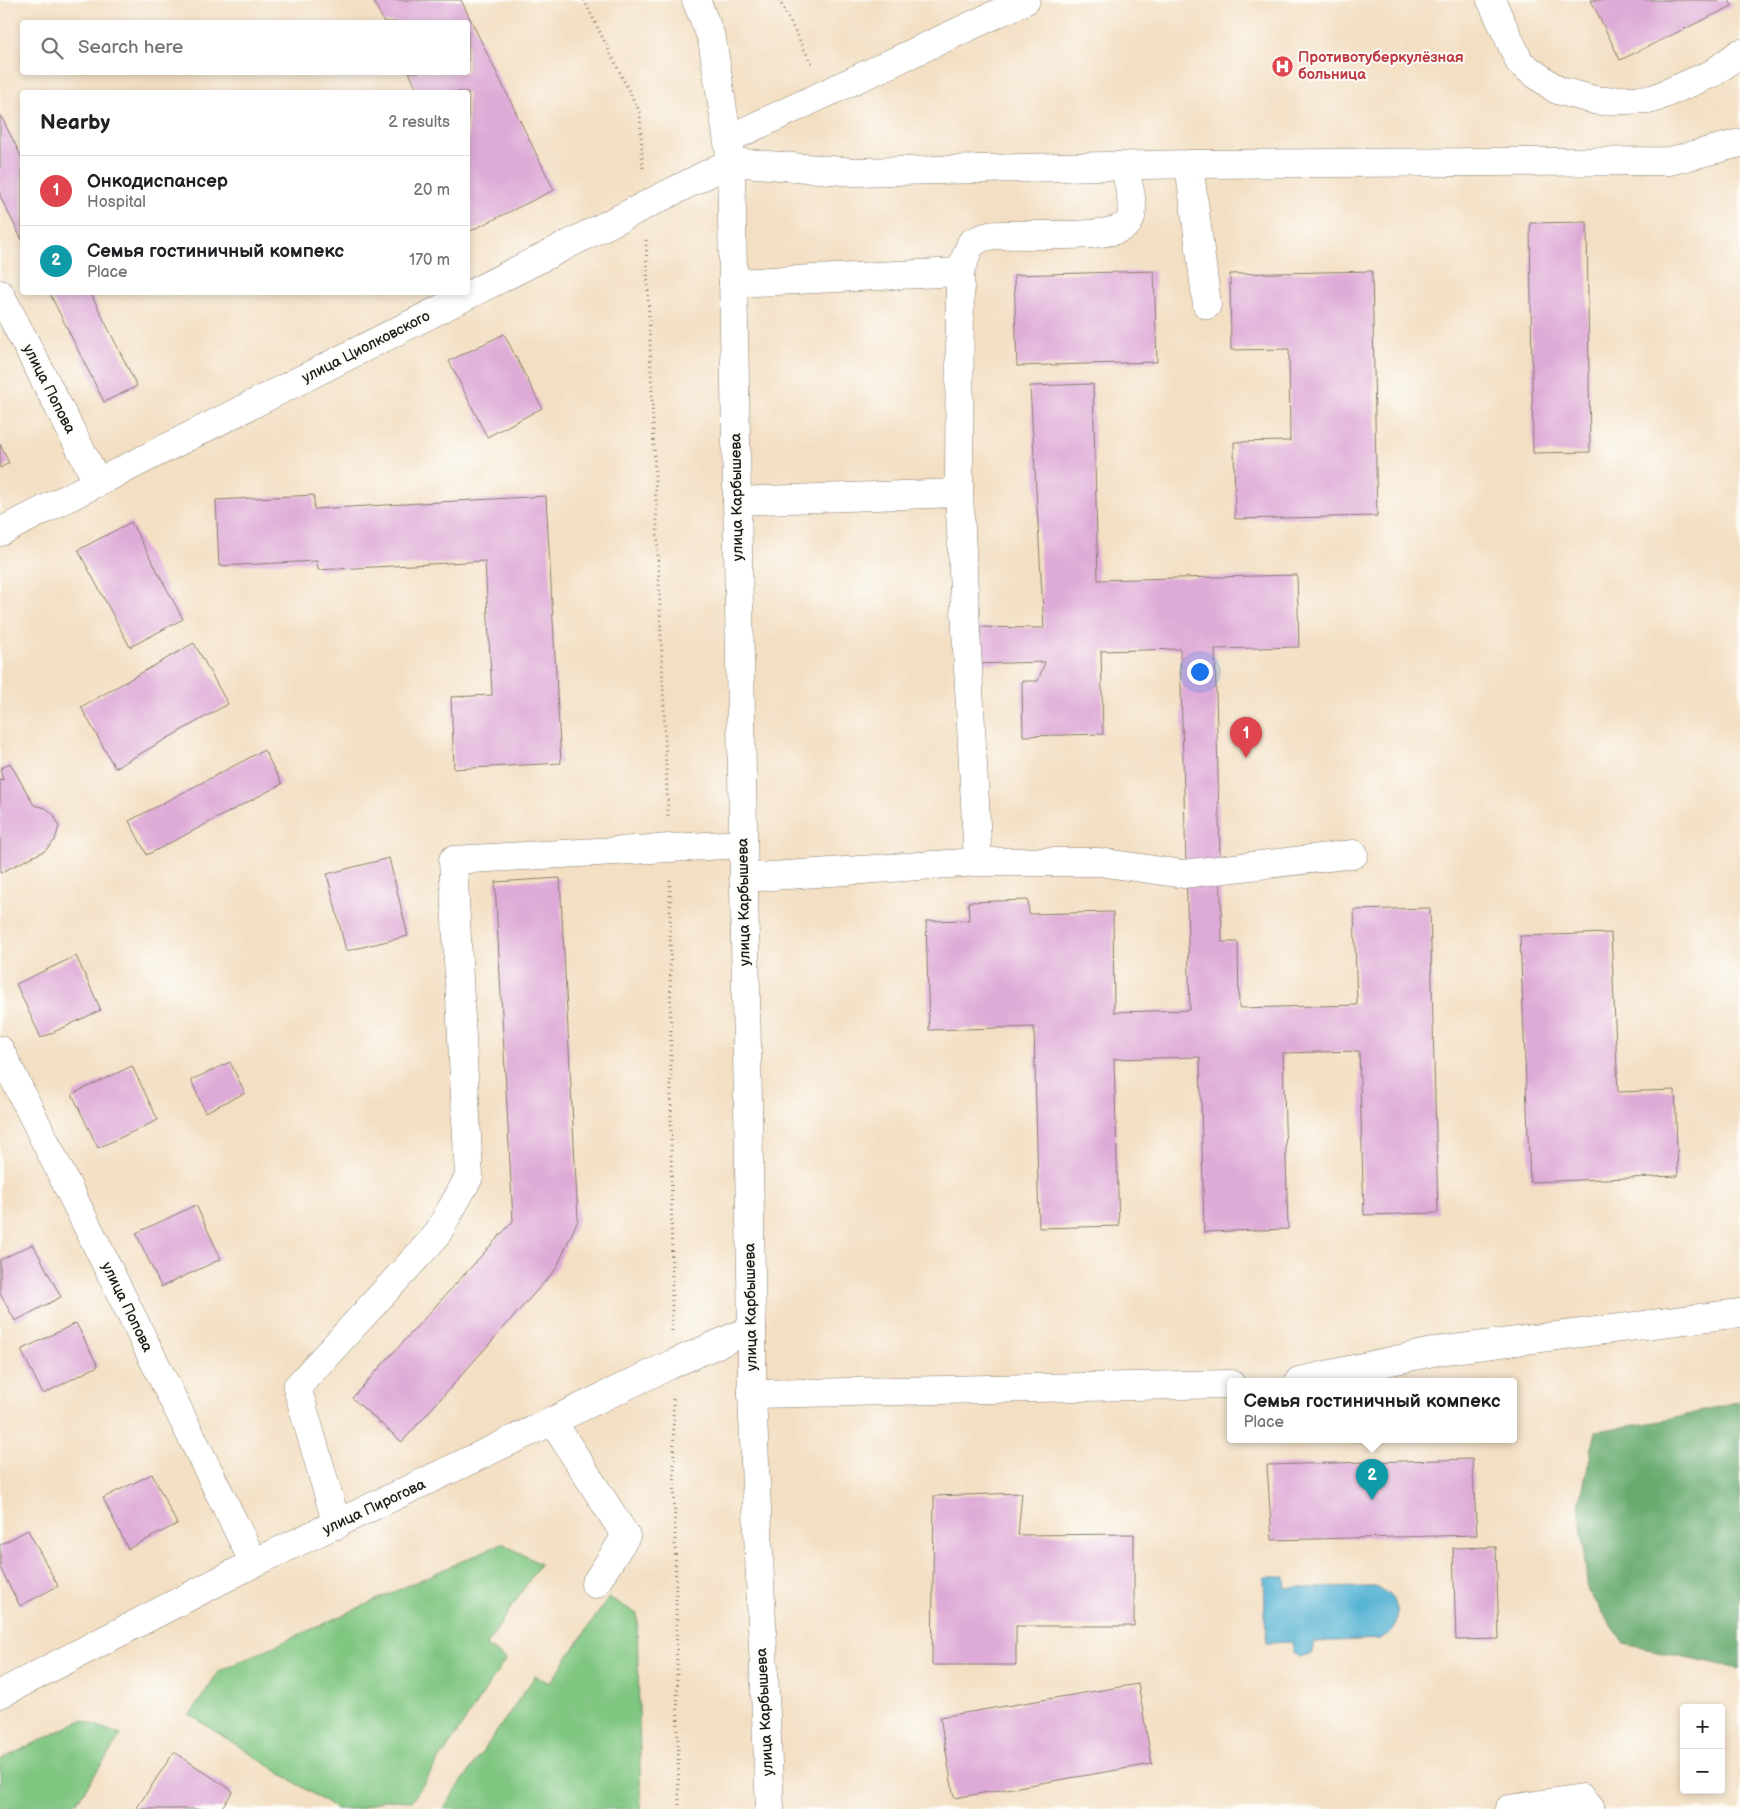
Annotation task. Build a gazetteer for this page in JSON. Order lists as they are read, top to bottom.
{
  "streets": {
    "street": [
      "улица Циолковского",
      "улица Попова",
      "улица Карбышева",
      "улица Пирогова"
    ]
  },
  "crossings": [
    ["улица Циолковского", "улица Попова"],
    ["улица Циолковского", "улица Карбышева"],
    ["улица Попова", "улица Пирогова"],
    ["улица Карбышева", "улица Пирогова"]
  ],
  "places": {
    "hospital": ["Противотуберкулёзная больница"]
  },
  "page": {
    "search": "Search here",
    "heading": ["Nearby", "2 results"],
    "list": [
      {
        "mark": "1",
        "name": "Онкодиспансер",
        "note": "Hospital",
        "value": "20 m"
      },
      {
        "mark": "2",
        "name": "Семья гостиничный компекс",
        "note": "Place",
        "value": "170 m"
      }
    ],
    "pins": ["1", "2"],
    "popup": ["Семья гостиничный компекс", "Place"],
    "map_buttons": ["+", "−"]
  }
}
